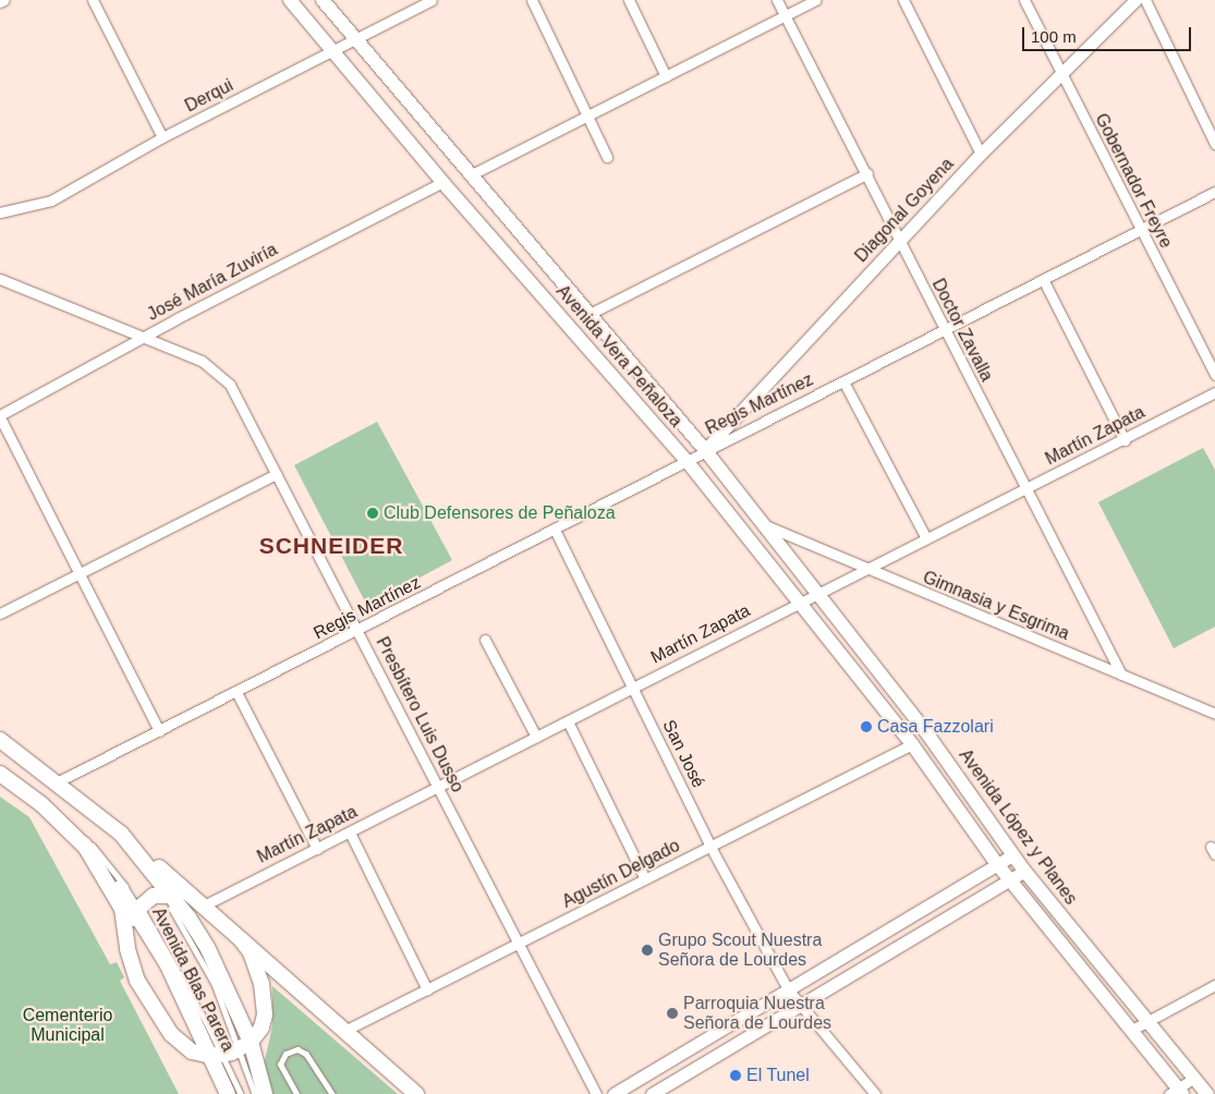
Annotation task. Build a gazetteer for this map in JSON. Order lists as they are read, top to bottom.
{
  "streets": {
    "main road": ["Avenida Vera Peñaloza", "Avenida López y Planes", "Avenida Blas Parera"],
    "street": [
      "Derqui",
      "Gobernador Freyre",
      "Diagonal Goyena",
      "José María Zuviría",
      "Doctor Zavalla",
      "Regis Martínez",
      "Martín Zapata",
      "Gimnasia y Esgrima",
      "Presbítero Luis Dusso",
      "San José",
      "Agustín Delgado"
    ]
  },
  "crossings": [
    ["Derqui", "Avenida Vera Peñaloza"],
    ["Gobernador Freyre", "Diagonal Goyena"],
    ["Gobernador Freyre", "Regis Martínez"],
    ["Diagonal Goyena", "Doctor Zavalla"],
    ["Diagonal Goyena", "Avenida Vera Peñaloza"],
    ["Diagonal Goyena", "Regis Martínez"],
    ["José María Zuviría", "Avenida Vera Peñaloza"],
    ["José María Zuviría", "Presbítero Luis Dusso"],
    ["Doctor Zavalla", "Regis Martínez"],
    ["Doctor Zavalla", "Martín Zapata"],
    ["Doctor Zavalla", "Gimnasia y Esgrima"],
    ["Avenida Vera Peñaloza", "Regis Martínez"],
    ["Avenida Vera Peñaloza", "Martín Zapata"],
    ["Avenida Vera Peñaloza", "Gimnasia y Esgrima"],
    ["Avenida Vera Peñaloza", "Avenida López y Planes"],
    ["Avenida Vera Peñaloza", "Agustín Delgado"],
    ["Regis Martínez", "Presbítero Luis Dusso"],
    ["Regis Martínez", "San José"],
    ["Regis Martínez", "Avenida Blas Parera"],
    ["Martín Zapata", "Gimnasia y Esgrima"],
    ["Martín Zapata", "Presbítero Luis Dusso"],
    ["Martín Zapata", "San José"],
    ["Martín Zapata", "Avenida López y Planes"],
    ["Gimnasia y Esgrima", "Avenida López y Planes"],
    ["Presbítero Luis Dusso", "Agustín Delgado"],
    ["San José", "Agustín Delgado"],
    ["Avenida López y Planes", "Agustín Delgado"]
  ],
  "districts": ["SCHNEIDER"],
  "parks": ["Cementerio Municipal"],
  "places": [
    "Club Defensores de Peñaloza",
    "Casa Fazzolari",
    "Grupo Scout Nuestra Señora de Lourdes",
    "Parroquia Nuestra Señora de Lourdes",
    "El Tunel"
  ],
  "scale_bar": "100 m"
}
